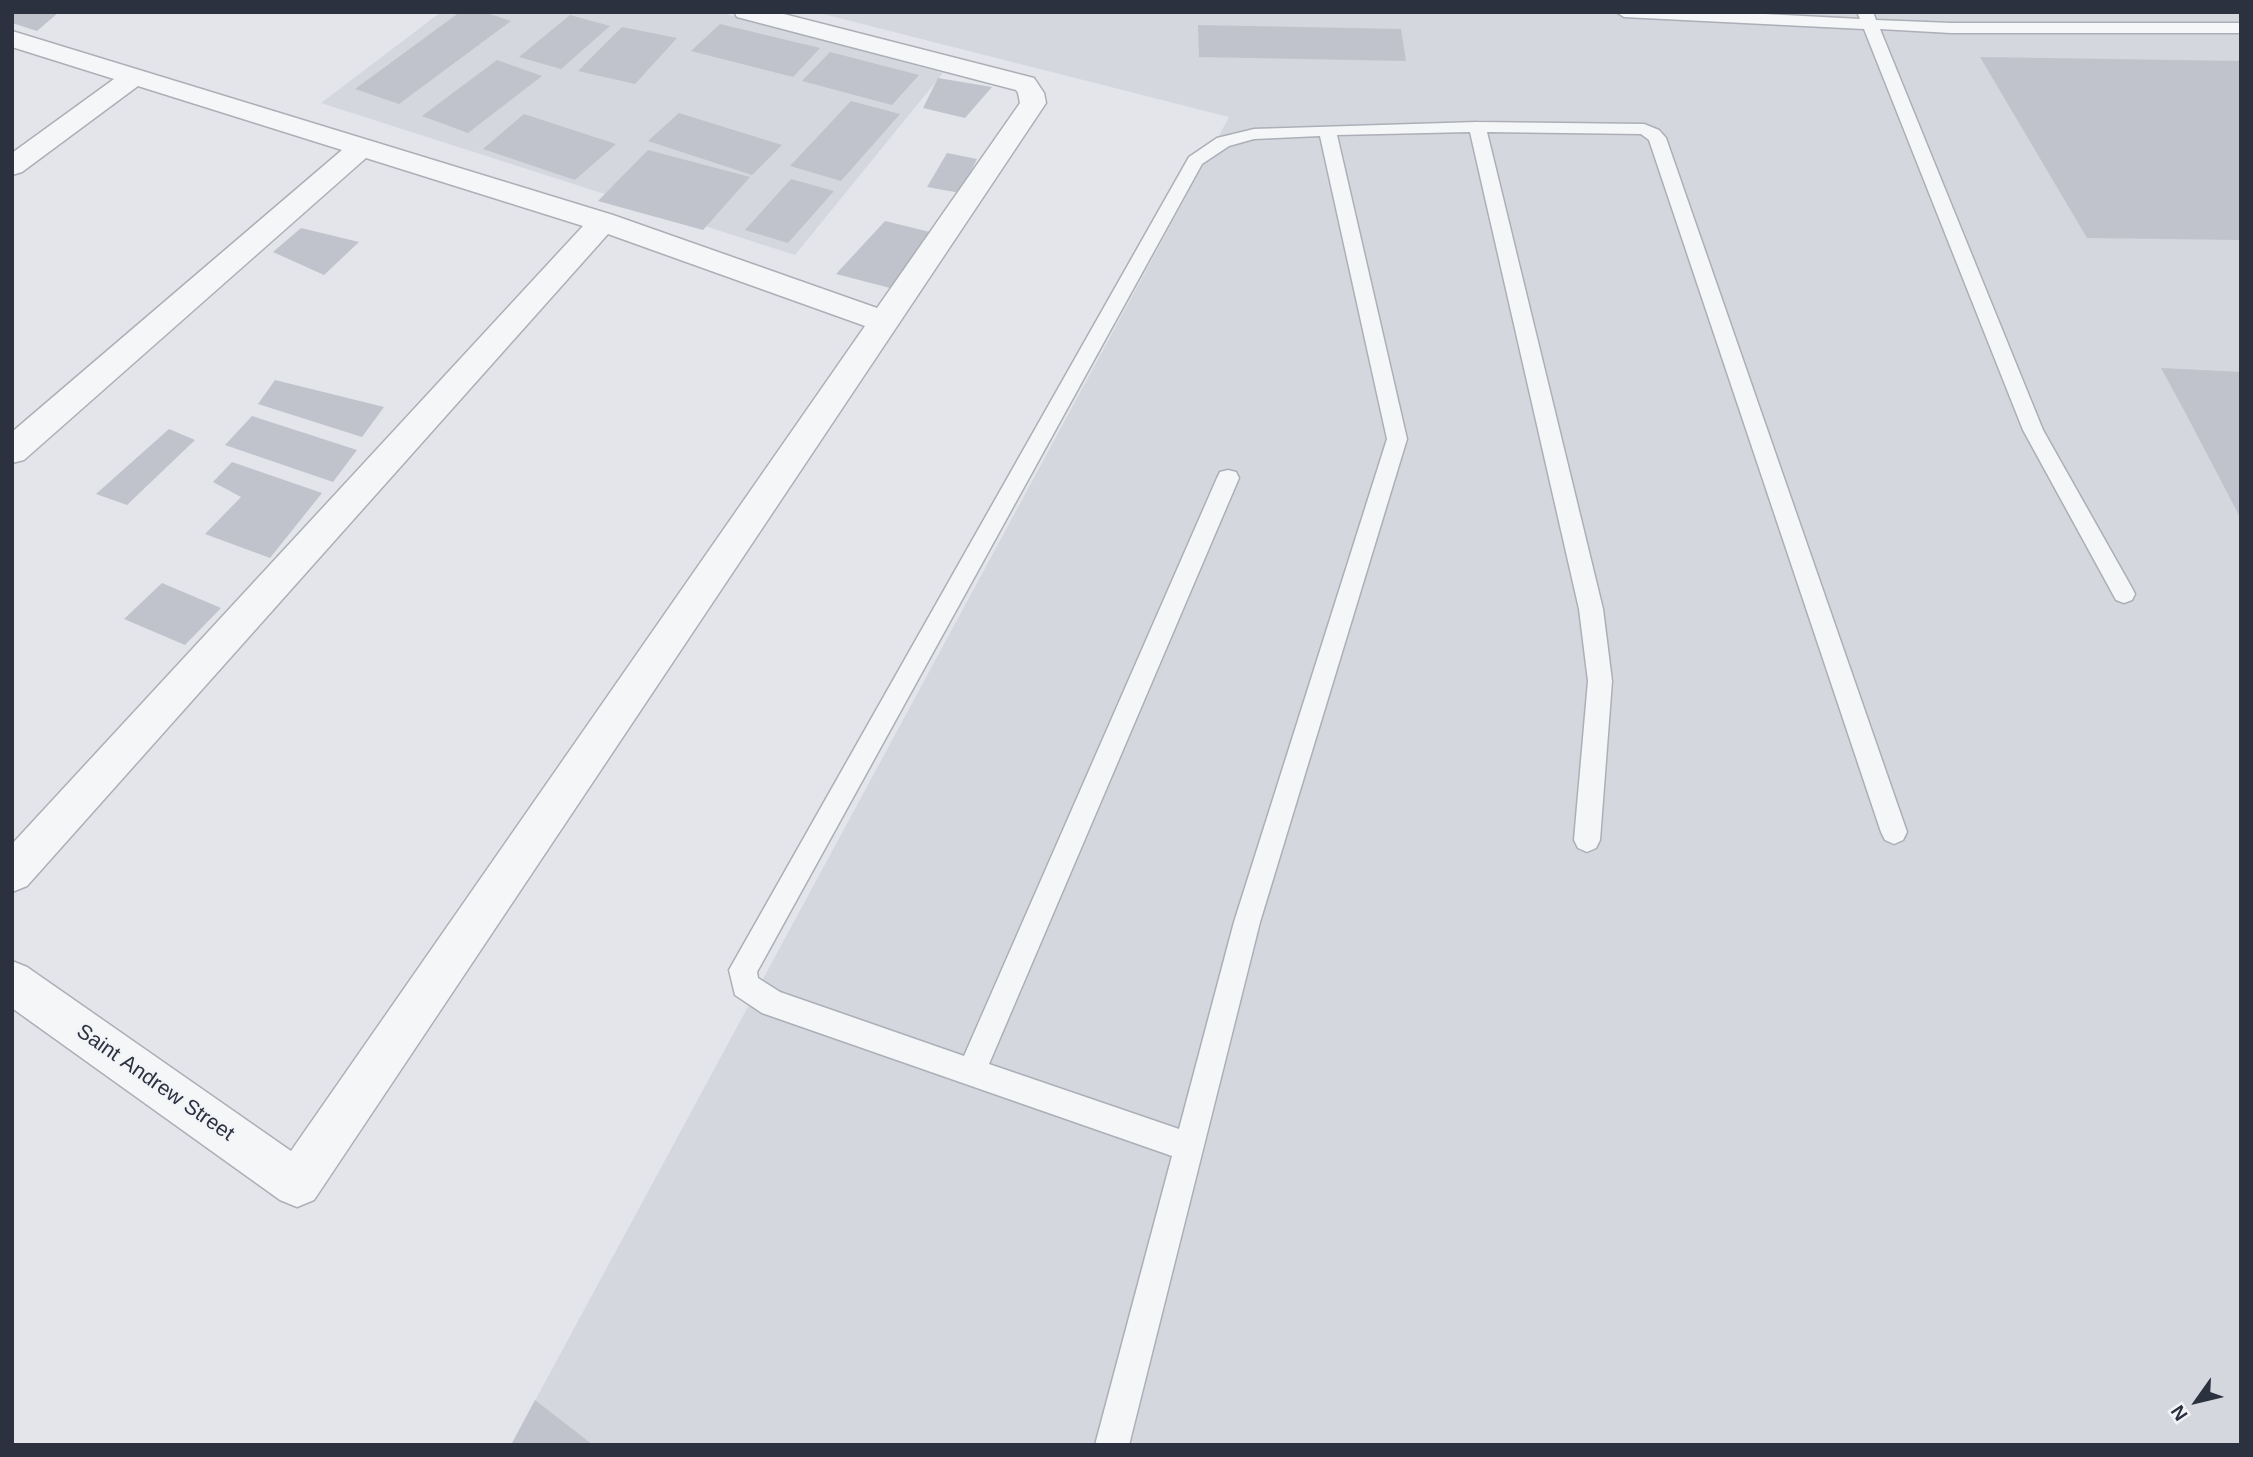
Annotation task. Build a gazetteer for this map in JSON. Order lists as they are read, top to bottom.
{
  "streets": {
    "street": ["Saint Andrew Street"]
  },
  "north": "bottom left"
}
